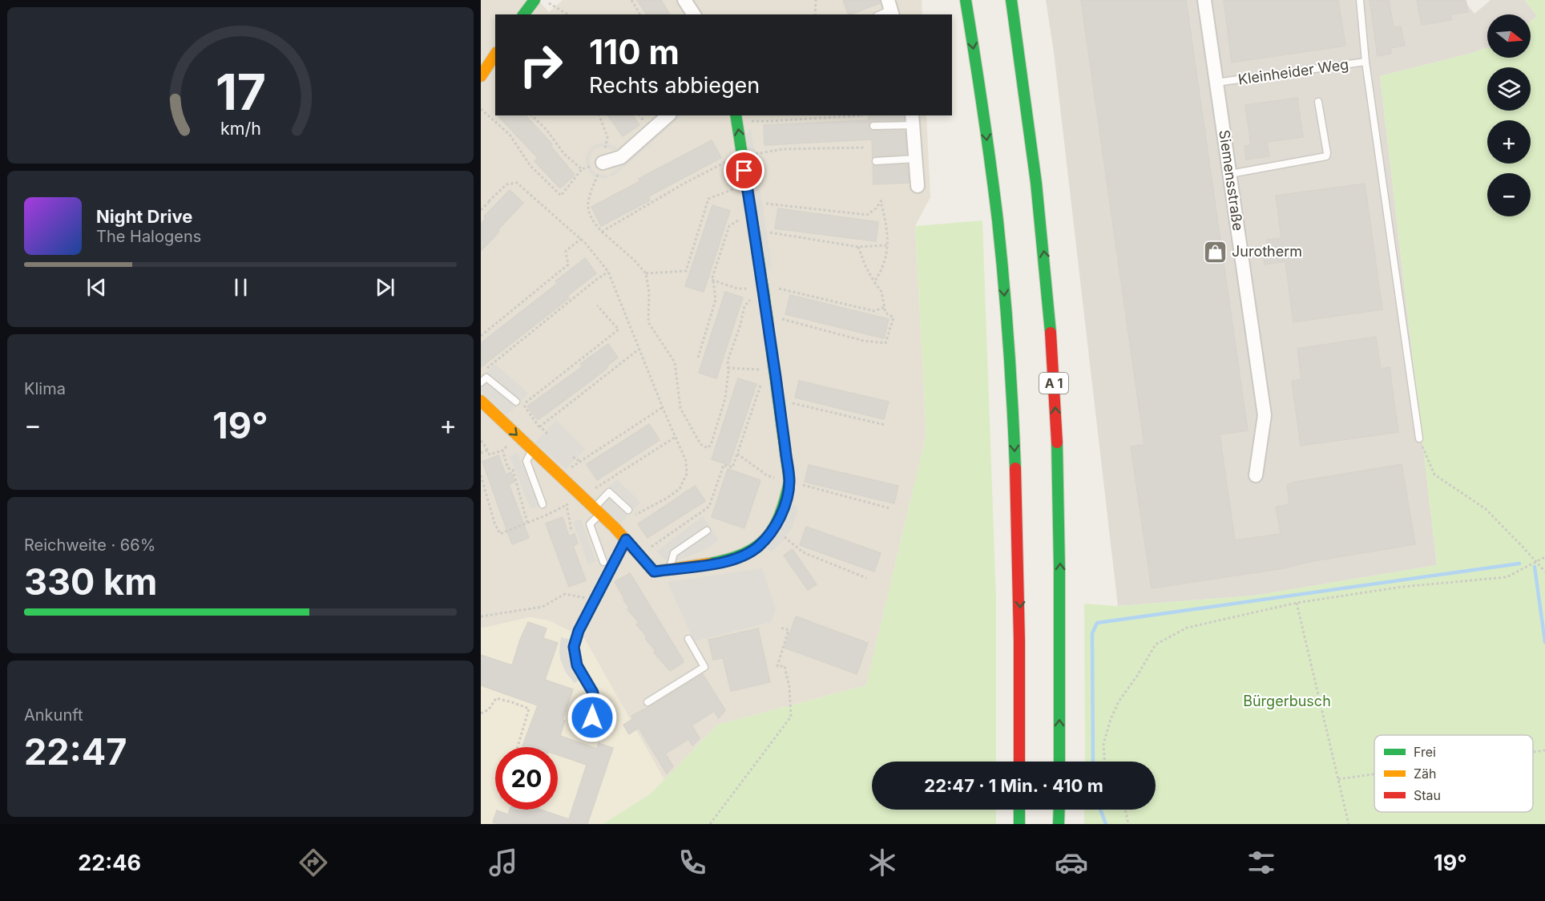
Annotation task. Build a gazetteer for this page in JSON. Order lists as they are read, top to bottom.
{
  "streets": {
    "main road": ["A 1"],
    "street": ["Siemensstraße"],
    "lane": ["Kleinheider Weg"]
  },
  "crossings": [
    ["Kleinheider Weg", "Siemensstraße"]
  ],
  "parks": ["Bürgerbusch"],
  "places": {
    "shop": ["Jurotherm"]
  },
  "legend": ["Frei", "Zäh", "Stau"],
  "north": "right",
  "page": {
    "map_buttons": ["+", "−"],
    "turn": ["110 m", "Rechts abbiegen"],
    "song": ["Night Drive", "The Halogens"],
    "tile": [
      "Klima",
      ["Reichweite · 66%", "330 km"],
      ["Ankunft", "22:47"]
    ],
    "heat": ["−", "19°", "+"],
    "limit": "20",
    "trip": "22:47 · 1 Min. · 410 m",
    "tabs": ["22:46", "19°"],
    "gauge": ["17", "km/h"]
  }
}
